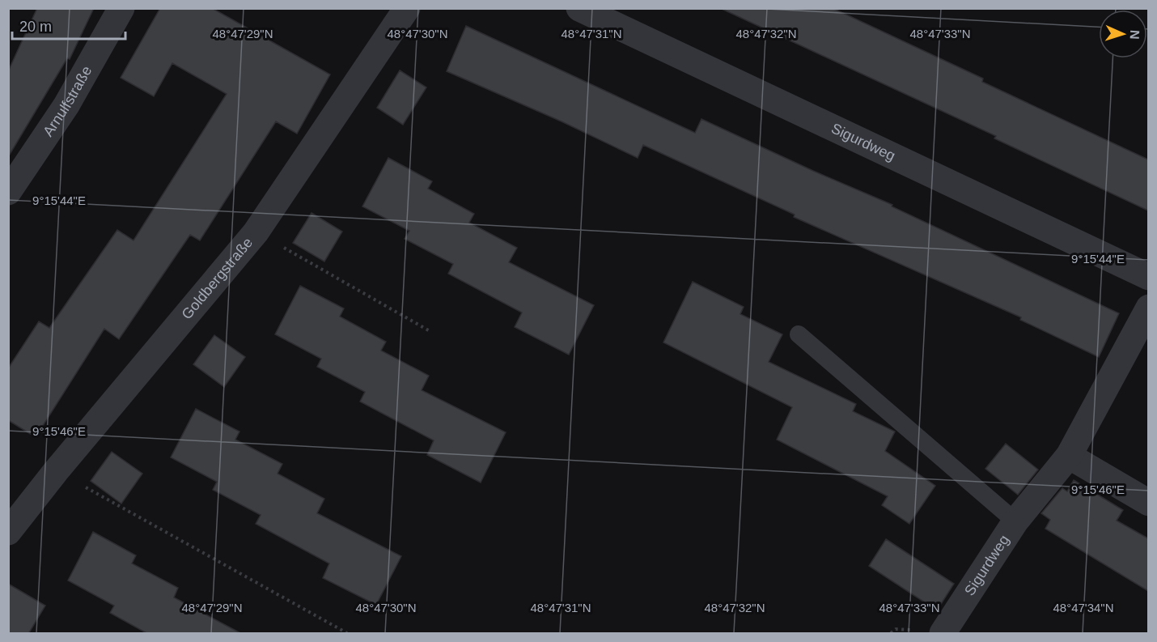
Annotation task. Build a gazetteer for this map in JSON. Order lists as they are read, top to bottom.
{
  "streets": {
    "street": ["Arnulfstraße", "Sigurdweg", "Goldbergstraße"]
  },
  "scale_bar": "20 m",
  "north": "right",
  "coordinates": [
    "48°47'29\"N",
    "48°47'30\"N",
    "48°47'31\"N",
    "48°47'32\"N",
    "48°47'33\"N",
    "9°15'44\"E",
    "9°15'46\"E",
    "48°47'34\"N"
  ]
}
